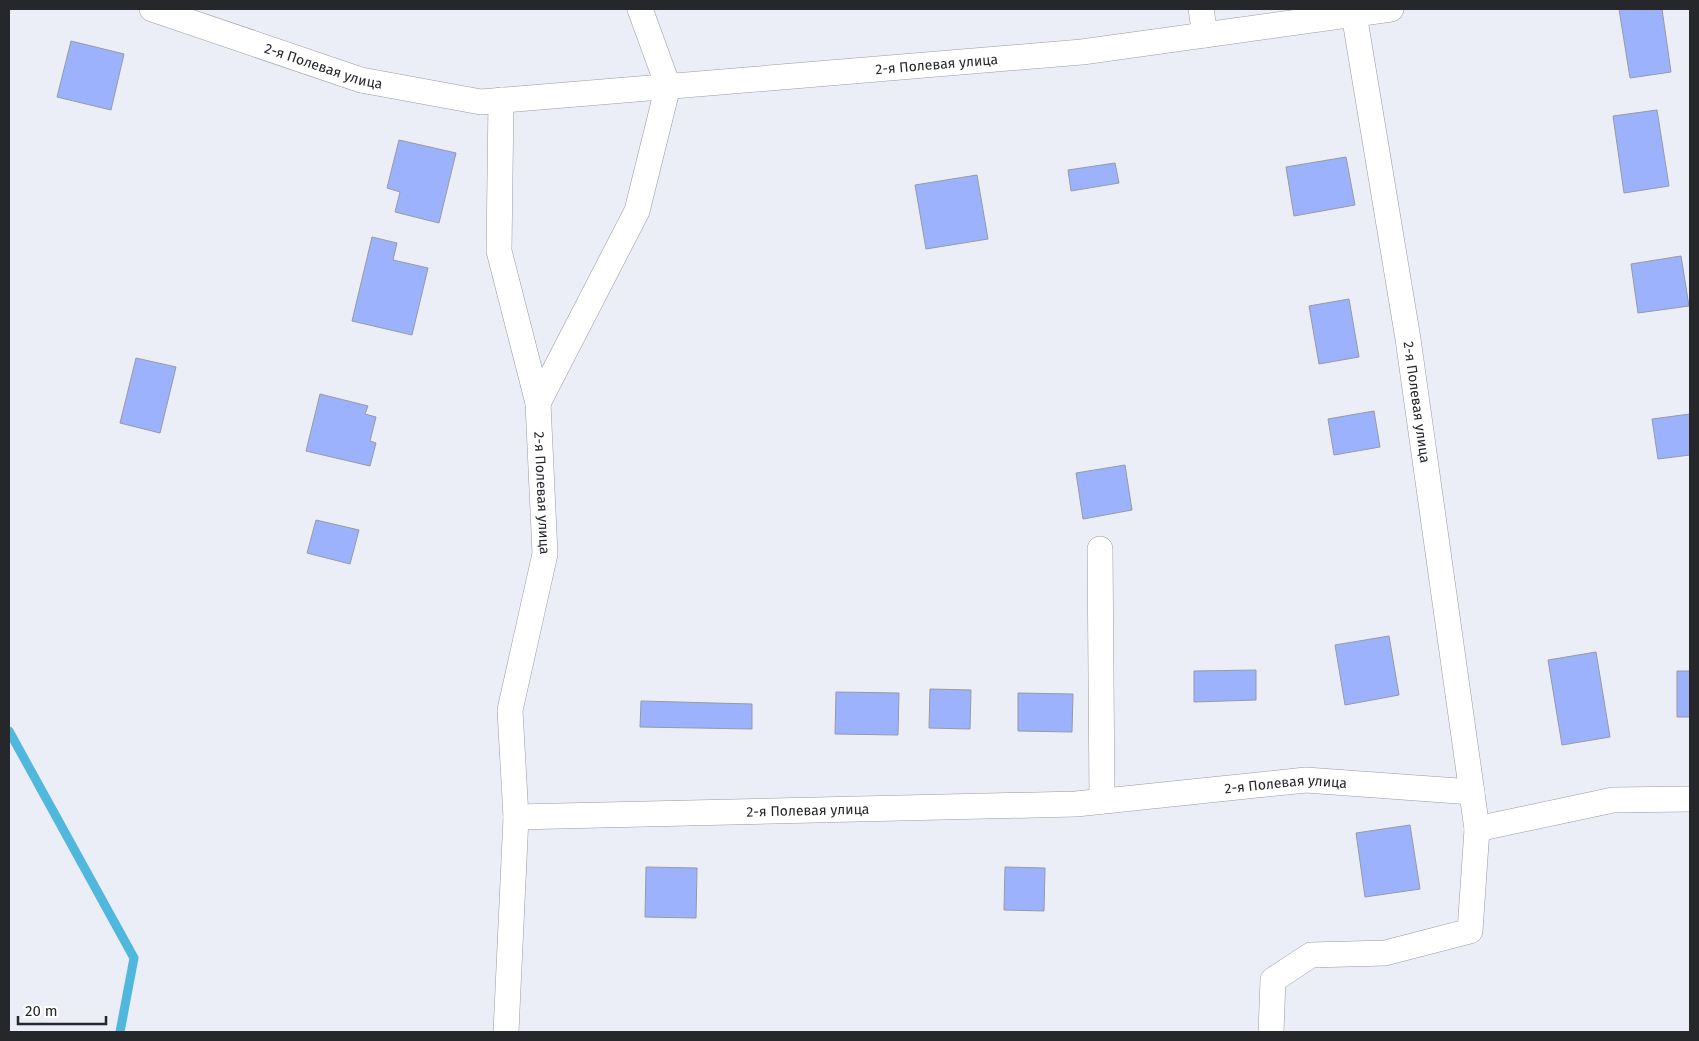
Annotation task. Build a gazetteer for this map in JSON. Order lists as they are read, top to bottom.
{
  "streets": {
    "street": ["2-я Полевая улица"]
  },
  "scale_bar": "20 m"
}
